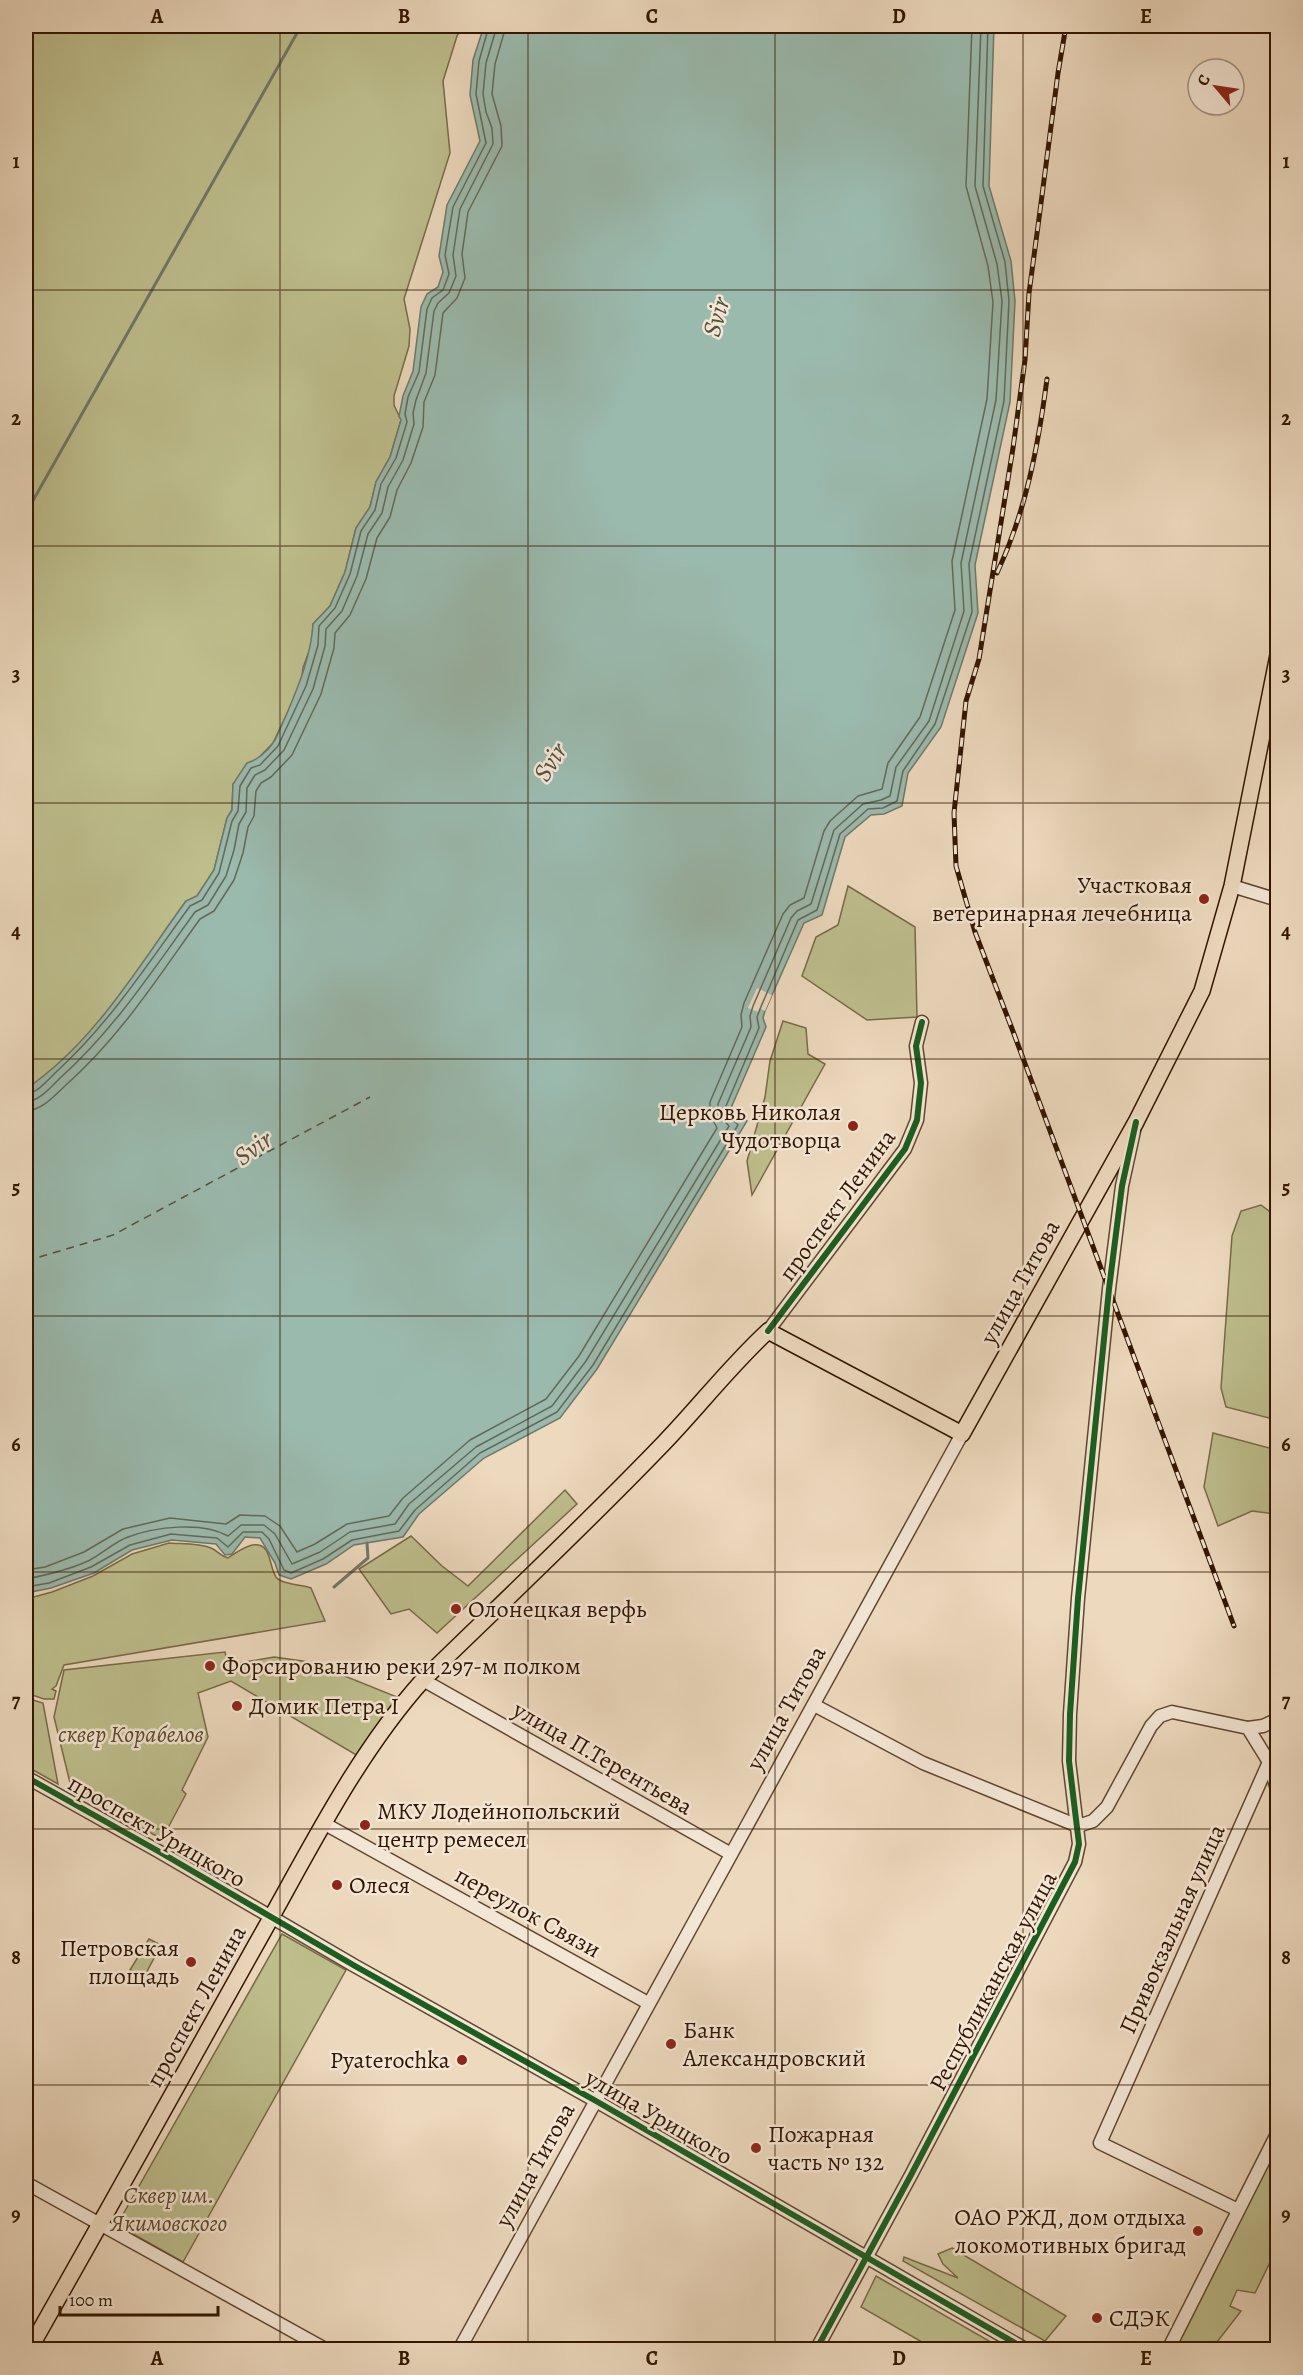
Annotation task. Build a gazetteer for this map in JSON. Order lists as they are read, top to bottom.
{
  "streets": {
    "main road": ["проспект Ленина", "улица Титова"],
    "street": [
      "улица П.Терентьева",
      "проспект Урицкого",
      "переулок Связи",
      "Привокзальная улица",
      "Республиканская улица",
      "улица Урицкого"
    ]
  },
  "crossings": [
    ["проспект Ленина", "улица П.Терентьева"],
    ["проспект Ленина", "проспект Урицкого"],
    ["проспект Ленина", "переулок Связи"],
    ["проспект Ленина", "улица Урицкого"],
    ["улица Титова", "улица П.Терентьева"],
    ["улица Титова", "переулок Связи"],
    ["улица Титова", "Республиканская улица"],
    ["улица Титова", "улица Урицкого"],
    ["проспект Урицкого", "улица Урицкого"],
    ["Республиканская улица", "улица Урицкого"]
  ],
  "water": ["Svir"],
  "parks": ["сквер Корабелов", "Сквер им. Якимовского"],
  "places": [
    "Участковая ветеринарная лечебница",
    "Церковь Николая Чудотворца",
    "Олонецкая верфь",
    "Форсированию реки 297-м полком",
    "Домик Петра I",
    "МКУ Лодейнопольский центр ремесел",
    "Олеся",
    "Петровская площадь",
    "Банк Александровский",
    "Pyaterochka",
    "Пожарная часть № 132",
    "ОАО РЖД, дом отдыха локомотивных бригад",
    "СДЭК"
  ],
  "scale_bar": "100 m",
  "north": "top left",
  "grid": {
    "columns": [
      "A",
      "B",
      "C",
      "D",
      "E"
    ],
    "rows": [
      "1",
      "2",
      "3",
      "4",
      "5",
      "6",
      "7",
      "8",
      "9"
    ]
  }
}
